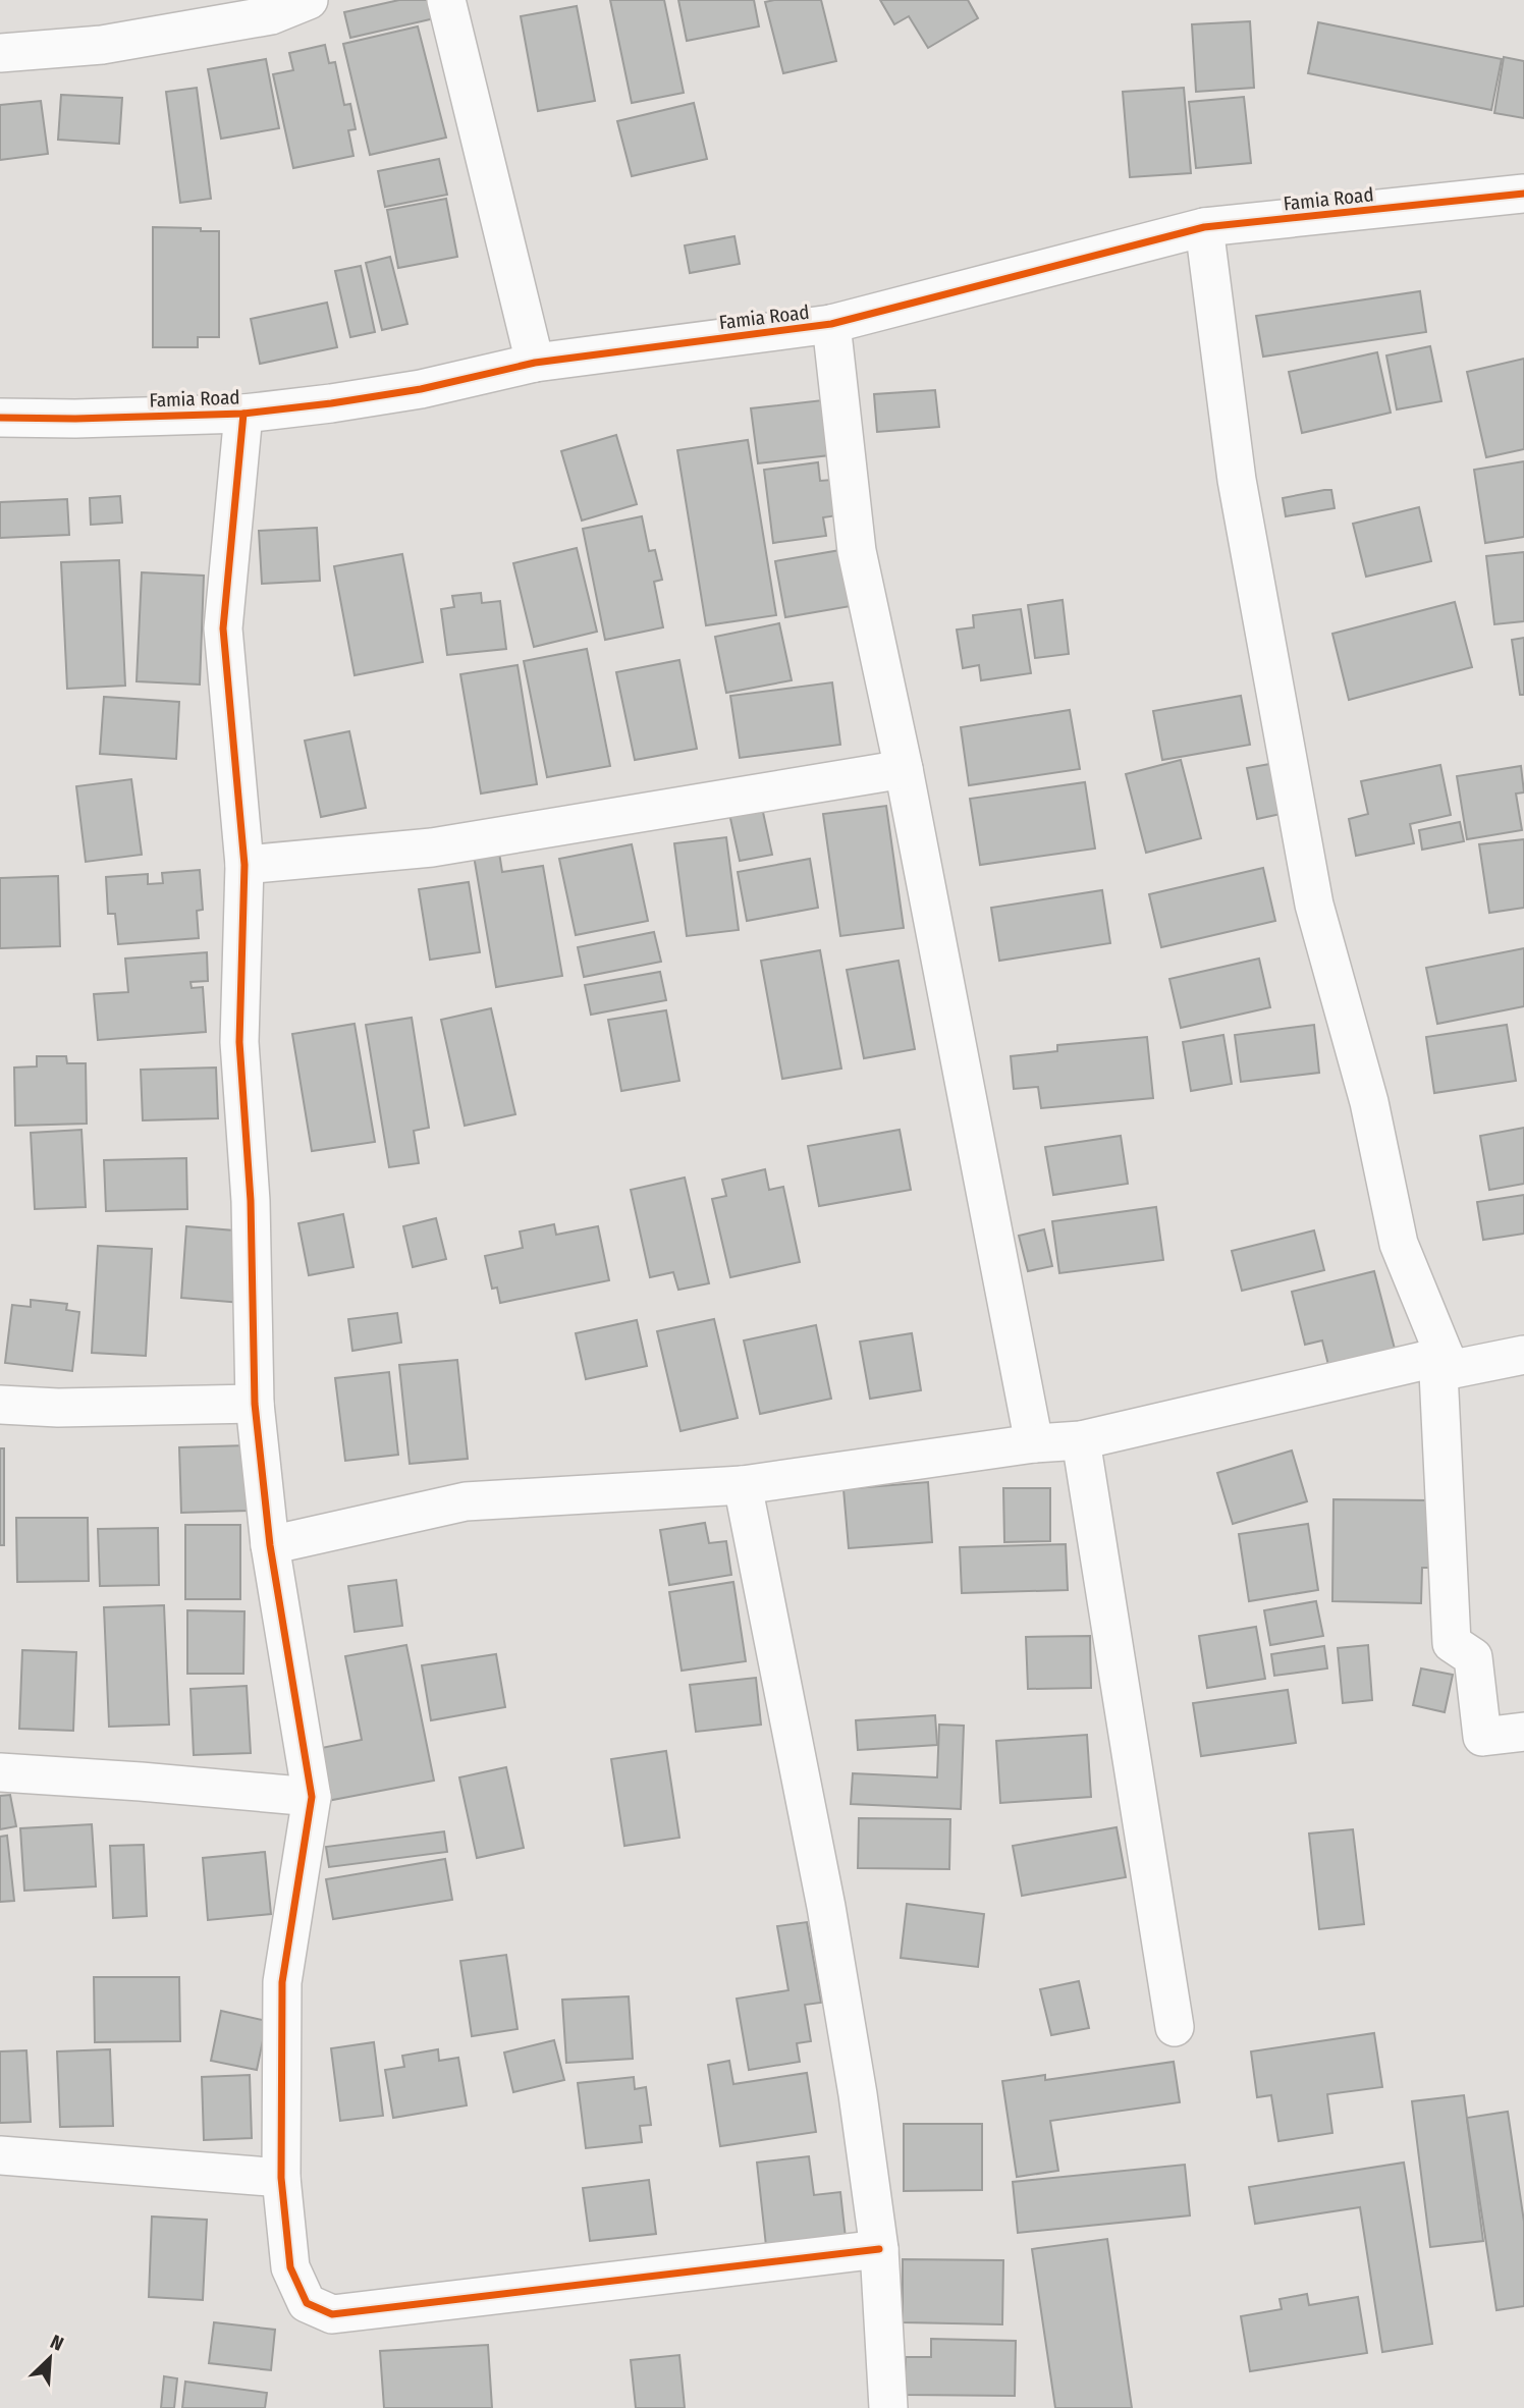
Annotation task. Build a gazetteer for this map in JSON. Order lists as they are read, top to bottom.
{
  "streets": {
    "street": ["Famia Road"]
  },
  "north": "top right"
}
